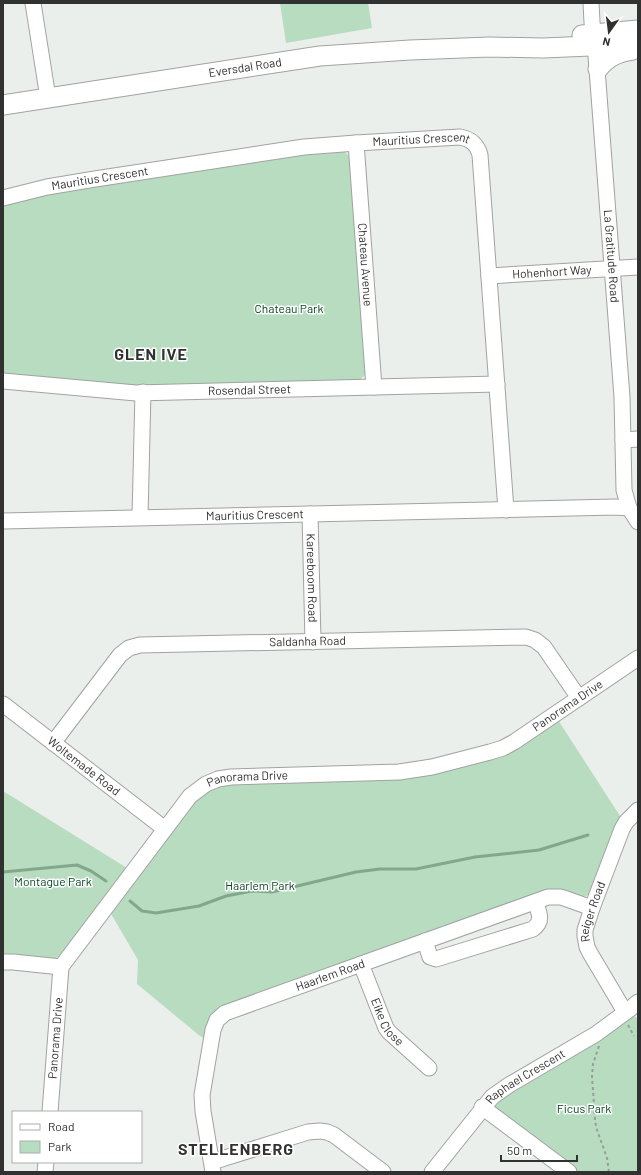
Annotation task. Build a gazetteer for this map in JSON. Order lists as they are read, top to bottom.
{
  "streets": {
    "main road": ["Eversdal Road"],
    "street": [
      "Mauritius Crescent",
      "La Gratitude Road",
      "Chateau Avenue",
      "Hohenhort Way",
      "Rosendal Street",
      "Kareeboom Road",
      "Saldanha Road",
      "Panorama Drive",
      "Woltemade Road",
      "Reiger Road",
      "Haarlem Road",
      "Eike Close",
      "Raphael Crescent"
    ]
  },
  "crossings": [
    ["Eversdal Road", "La Gratitude Road"],
    ["Mauritius Crescent", "La Gratitude Road"],
    ["Mauritius Crescent", "Chateau Avenue"],
    ["Mauritius Crescent", "Hohenhort Way"],
    ["Mauritius Crescent", "Rosendal Street"],
    ["Mauritius Crescent", "Kareeboom Road"],
    ["La Gratitude Road", "Hohenhort Way"],
    ["Chateau Avenue", "Rosendal Street"],
    ["Kareeboom Road", "Saldanha Road"],
    ["Saldanha Road", "Panorama Drive"],
    ["Saldanha Road", "Woltemade Road"],
    ["Panorama Drive", "Woltemade Road"],
    ["Reiger Road", "Haarlem Road"],
    ["Reiger Road", "Raphael Crescent"],
    ["Haarlem Road", "Eike Close"]
  ],
  "districts": ["GLEN IVE", "STELLENBERG"],
  "parks": [
    "Chateau Park",
    "Montague Park",
    "Haarlem Park",
    "Ficus Park"
  ],
  "legend": ["Road", "Park"],
  "scale_bar": "50 m",
  "north": "bottom"
}
